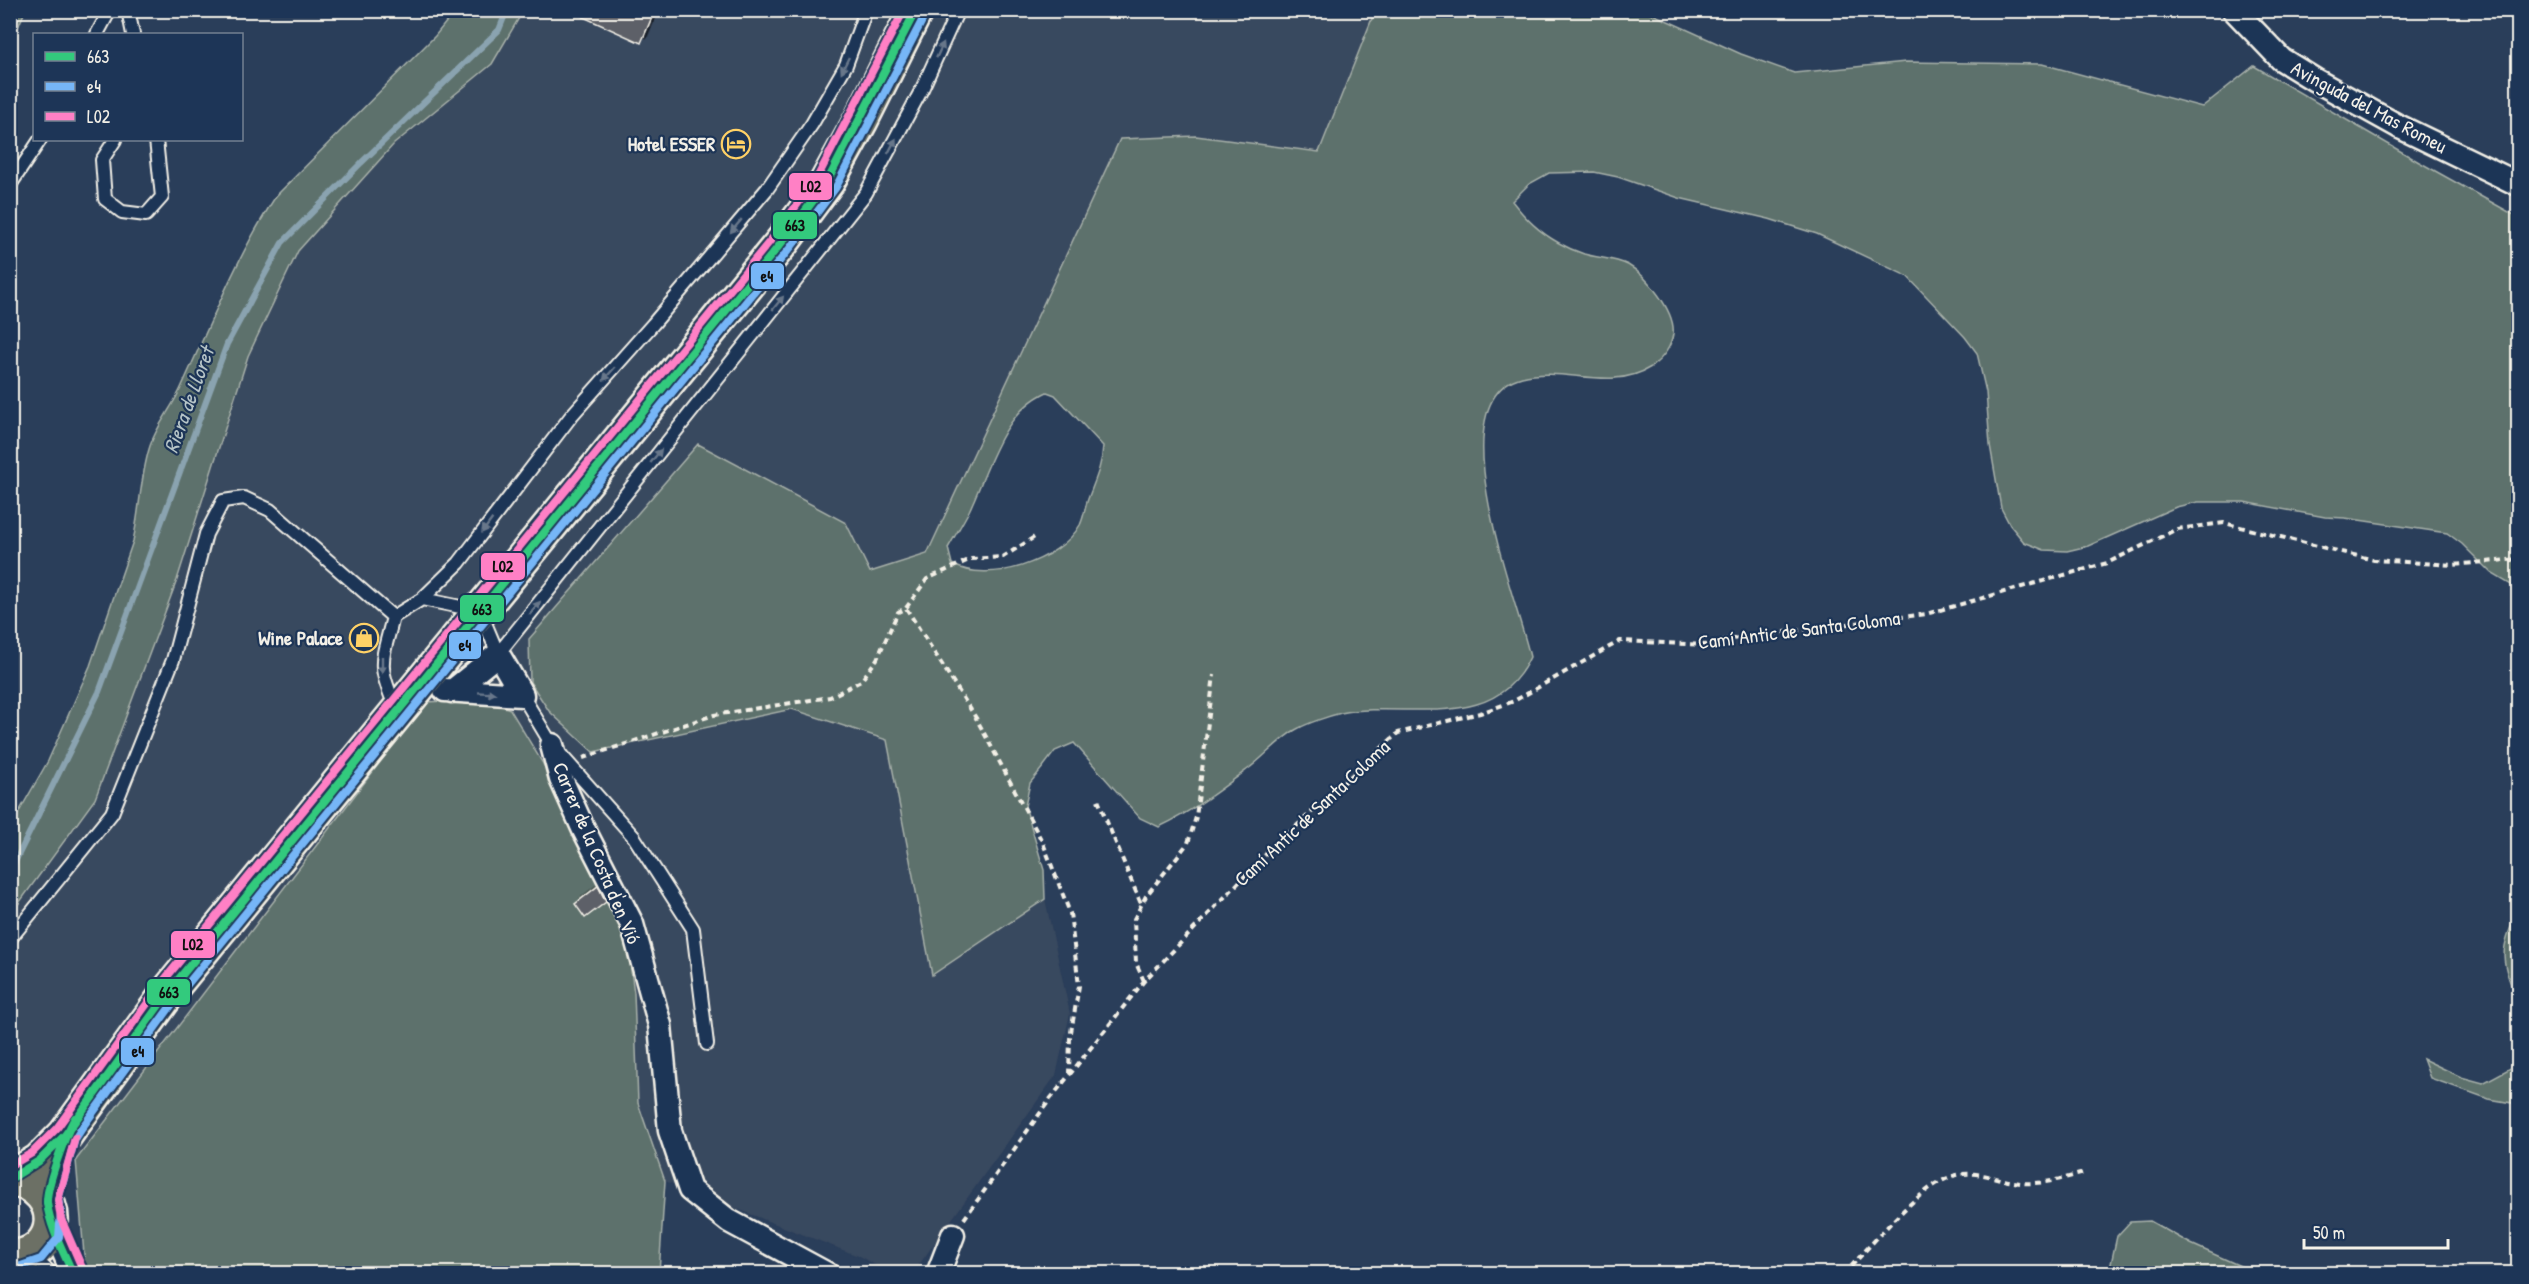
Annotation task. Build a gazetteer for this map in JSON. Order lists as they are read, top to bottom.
{
  "streets": {
    "street": ["Avinguda del Mas Romeu", "Carrer de la Costa d'en Vió"],
    "path": ["Camí Antic de Santa Coloma"]
  },
  "water": ["Riera de Lloret"],
  "places": {
    "hotel": ["Hotel ESSER"],
    "shop": ["Wine Palace"]
  },
  "lines": ["transit line 663", "transit line L02", "transit line e4"],
  "legend": ["663", "e4", "L02"],
  "scale_bar": "50 m"
}
